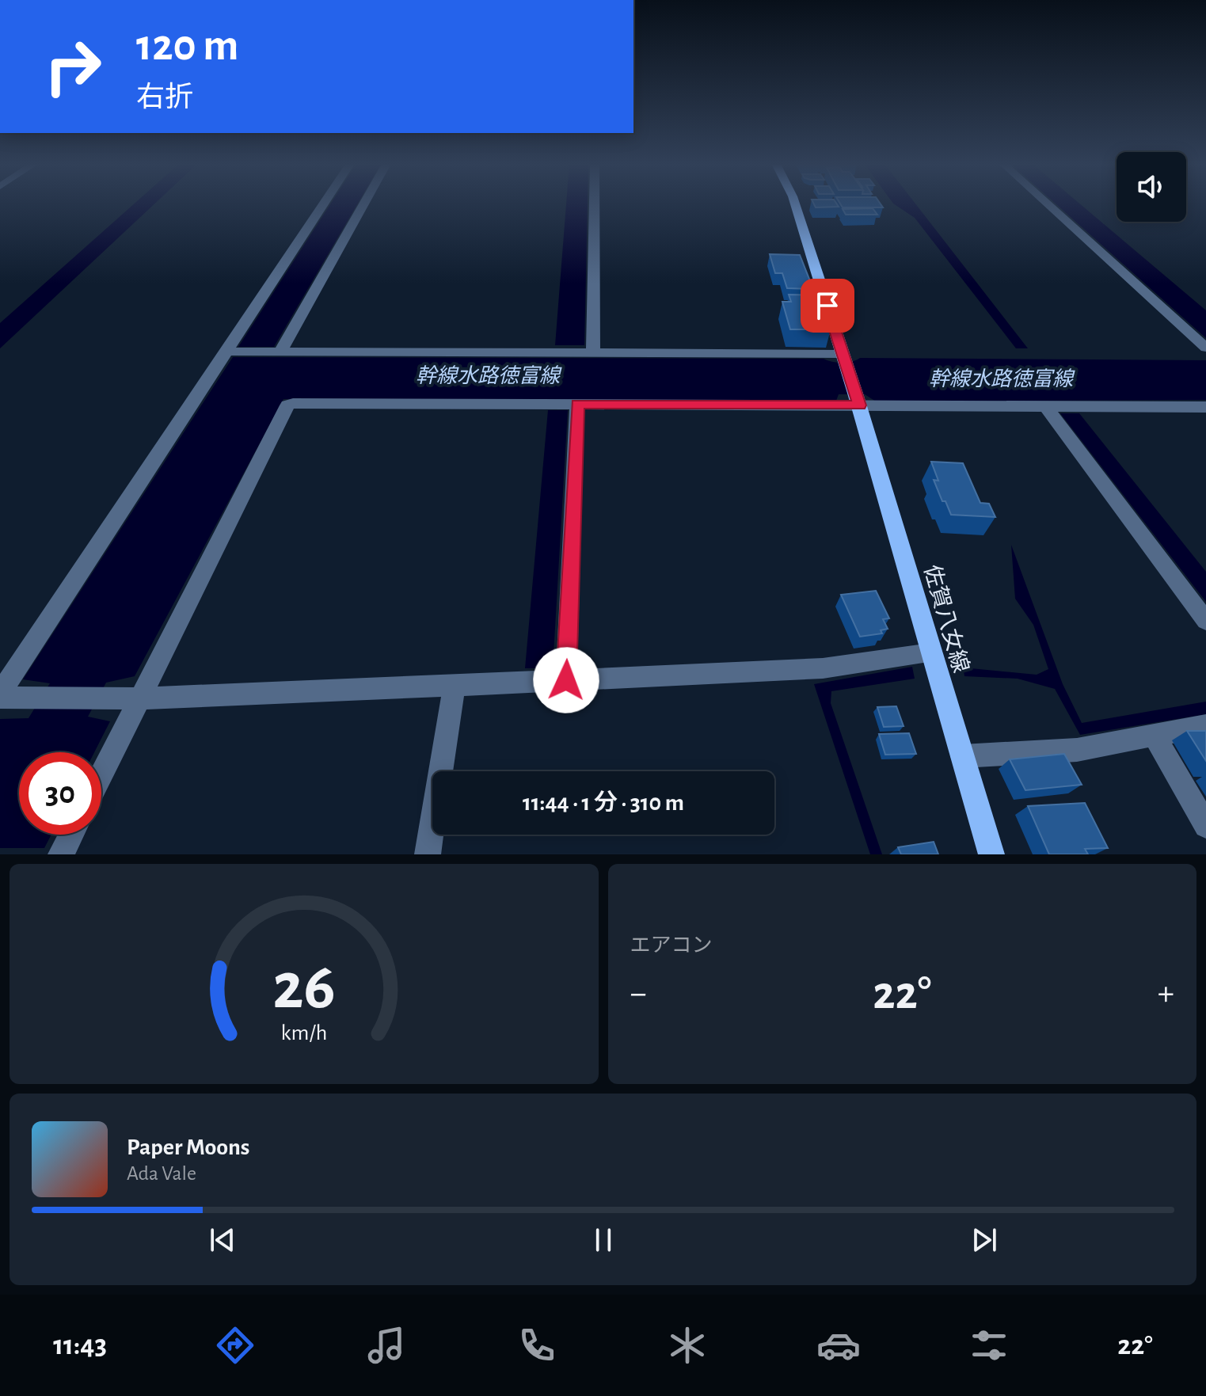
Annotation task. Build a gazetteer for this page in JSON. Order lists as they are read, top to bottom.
{
  "streets": {
    "main road": ["佐賀八女線"]
  },
  "water": ["幹線水路徳富線"],
  "page": {
    "turn": ["120 m", "右折"],
    "limit": "30",
    "trip": "11:44 · 1 分 · 310 m",
    "tile": "エアコン",
    "heat": ["−", "22°", "+"],
    "song": ["Paper Moons", "Ada Vale"],
    "tabs": ["11:43", "22°"],
    "gauge": ["26", "km/h"]
  }
}
